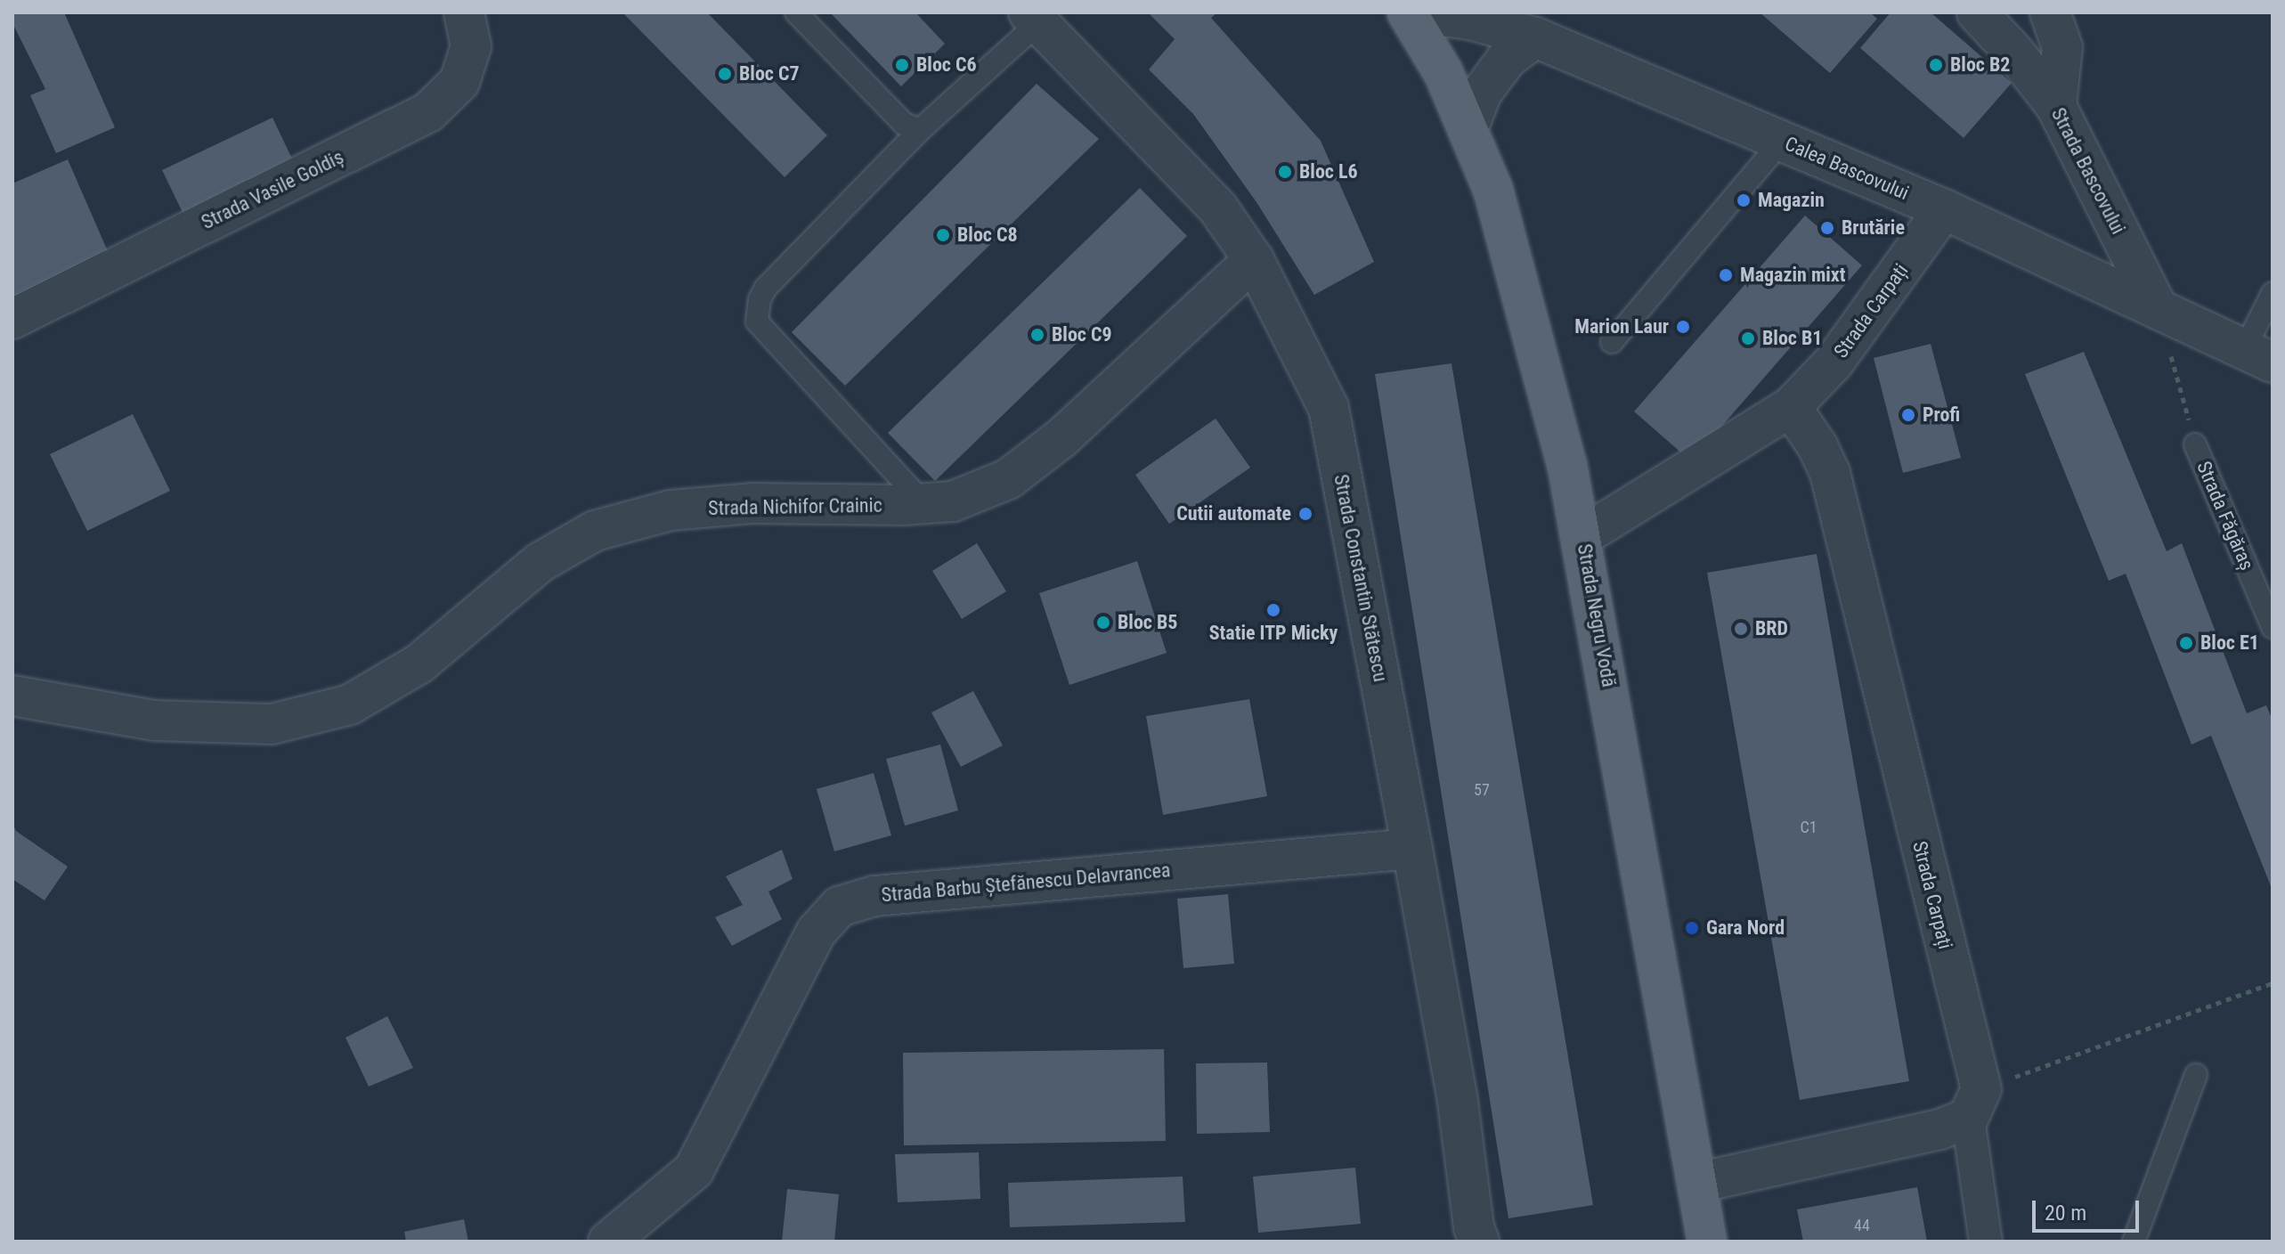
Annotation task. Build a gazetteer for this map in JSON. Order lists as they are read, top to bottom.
{
  "streets": {
    "main road": ["Strada Negru Vodă"],
    "street": [
      "Calea Bascovului",
      "Strada Bascovului",
      "Strada Vasile Goldiș",
      "Strada Carpați",
      "Strada Nichifor Crainic",
      "Strada Constantin Stătescu",
      "Strada Barbu Ștefănescu Delavrancea"
    ],
    "lane": ["Strada Făgăraș"]
  },
  "crossings": [
    ["Calea Bascovului", "Strada Bascovului"],
    ["Calea Bascovului", "Strada Carpați"],
    ["Calea Bascovului", "Strada Negru Vodă"],
    ["Strada Carpați", "Strada Negru Vodă"],
    ["Strada Nichifor Crainic", "Strada Constantin Stătescu"],
    ["Strada Constantin Stătescu", "Strada Barbu Ștefănescu Delavrancea"]
  ],
  "places": [
    "Bloc C6",
    "Bloc B2",
    "Bloc C7",
    "Bloc L6",
    "Magazin",
    "Brutărie",
    "Bloc C8",
    "Magazin mixt",
    "Marion Laur",
    "Bloc C9",
    "Bloc B1",
    "Profi",
    "Cutii automate",
    "Statie ITP Micky",
    "Bloc B5",
    "BRD",
    "Bloc E1",
    "Gara Nord"
  ],
  "house_numbers": ["57", "C1", "44"],
  "scale_bar": "20 m"
}
